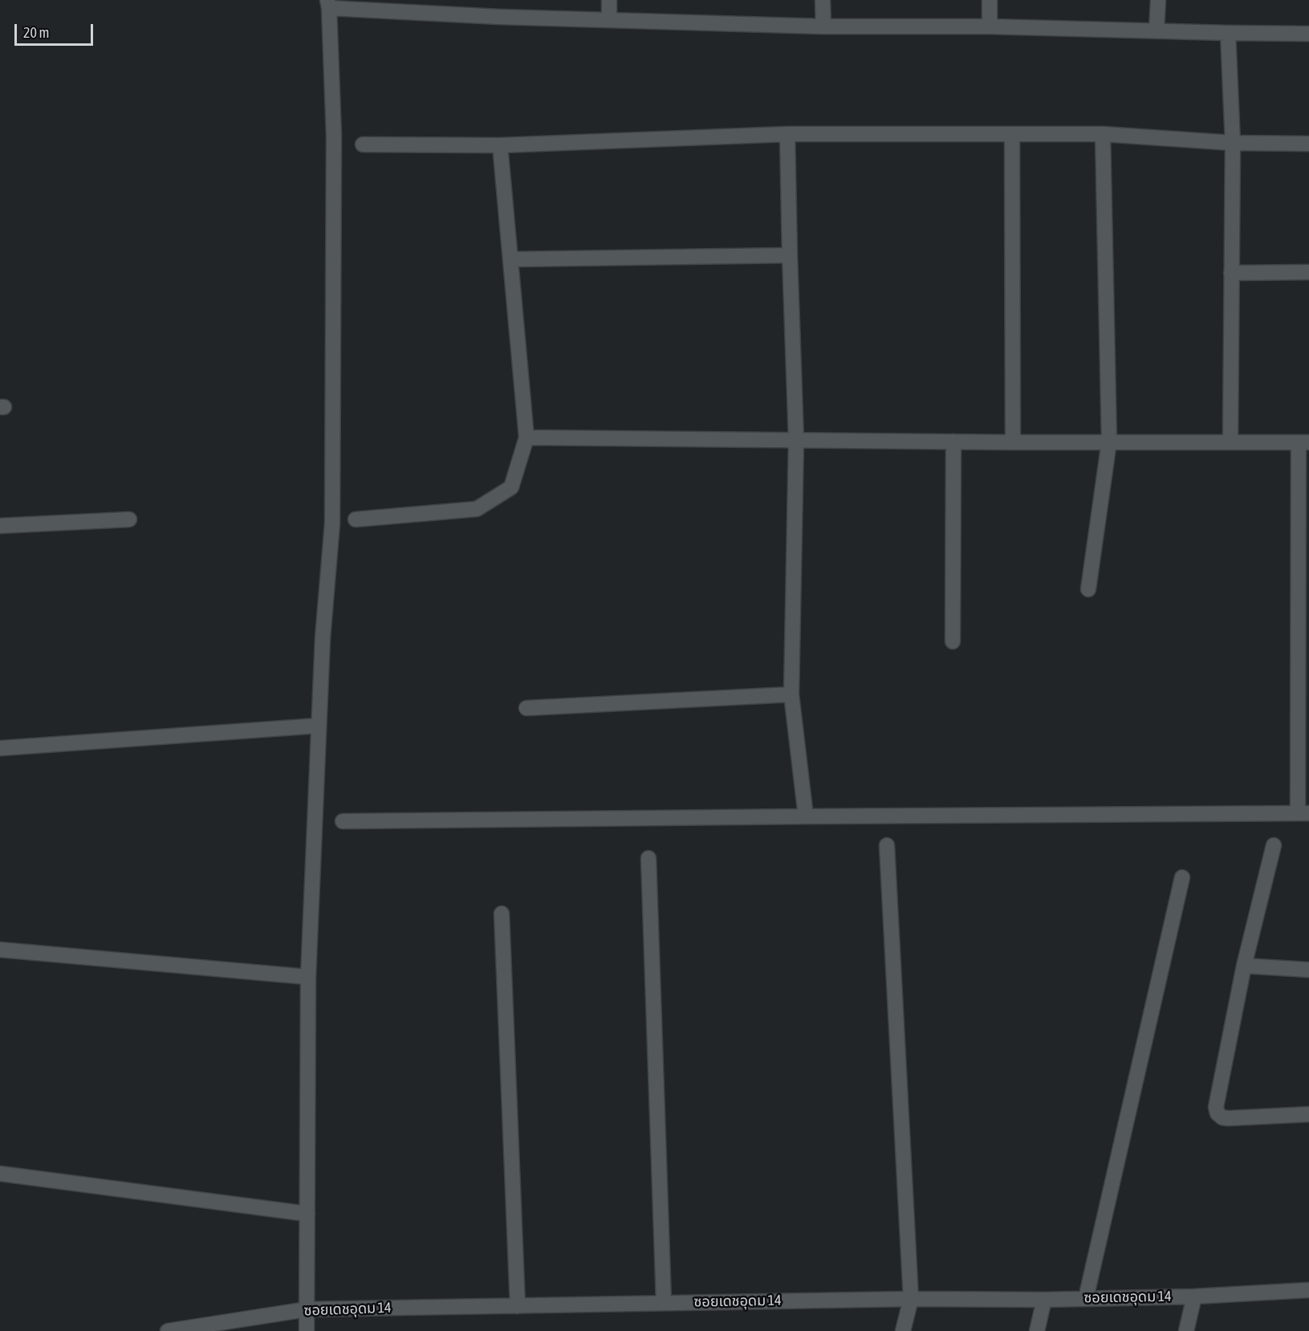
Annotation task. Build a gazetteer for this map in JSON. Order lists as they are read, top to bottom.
{
  "streets": {
    "street": ["ซอยเดชอุดม 14"]
  },
  "scale_bar": "20 m"
}
